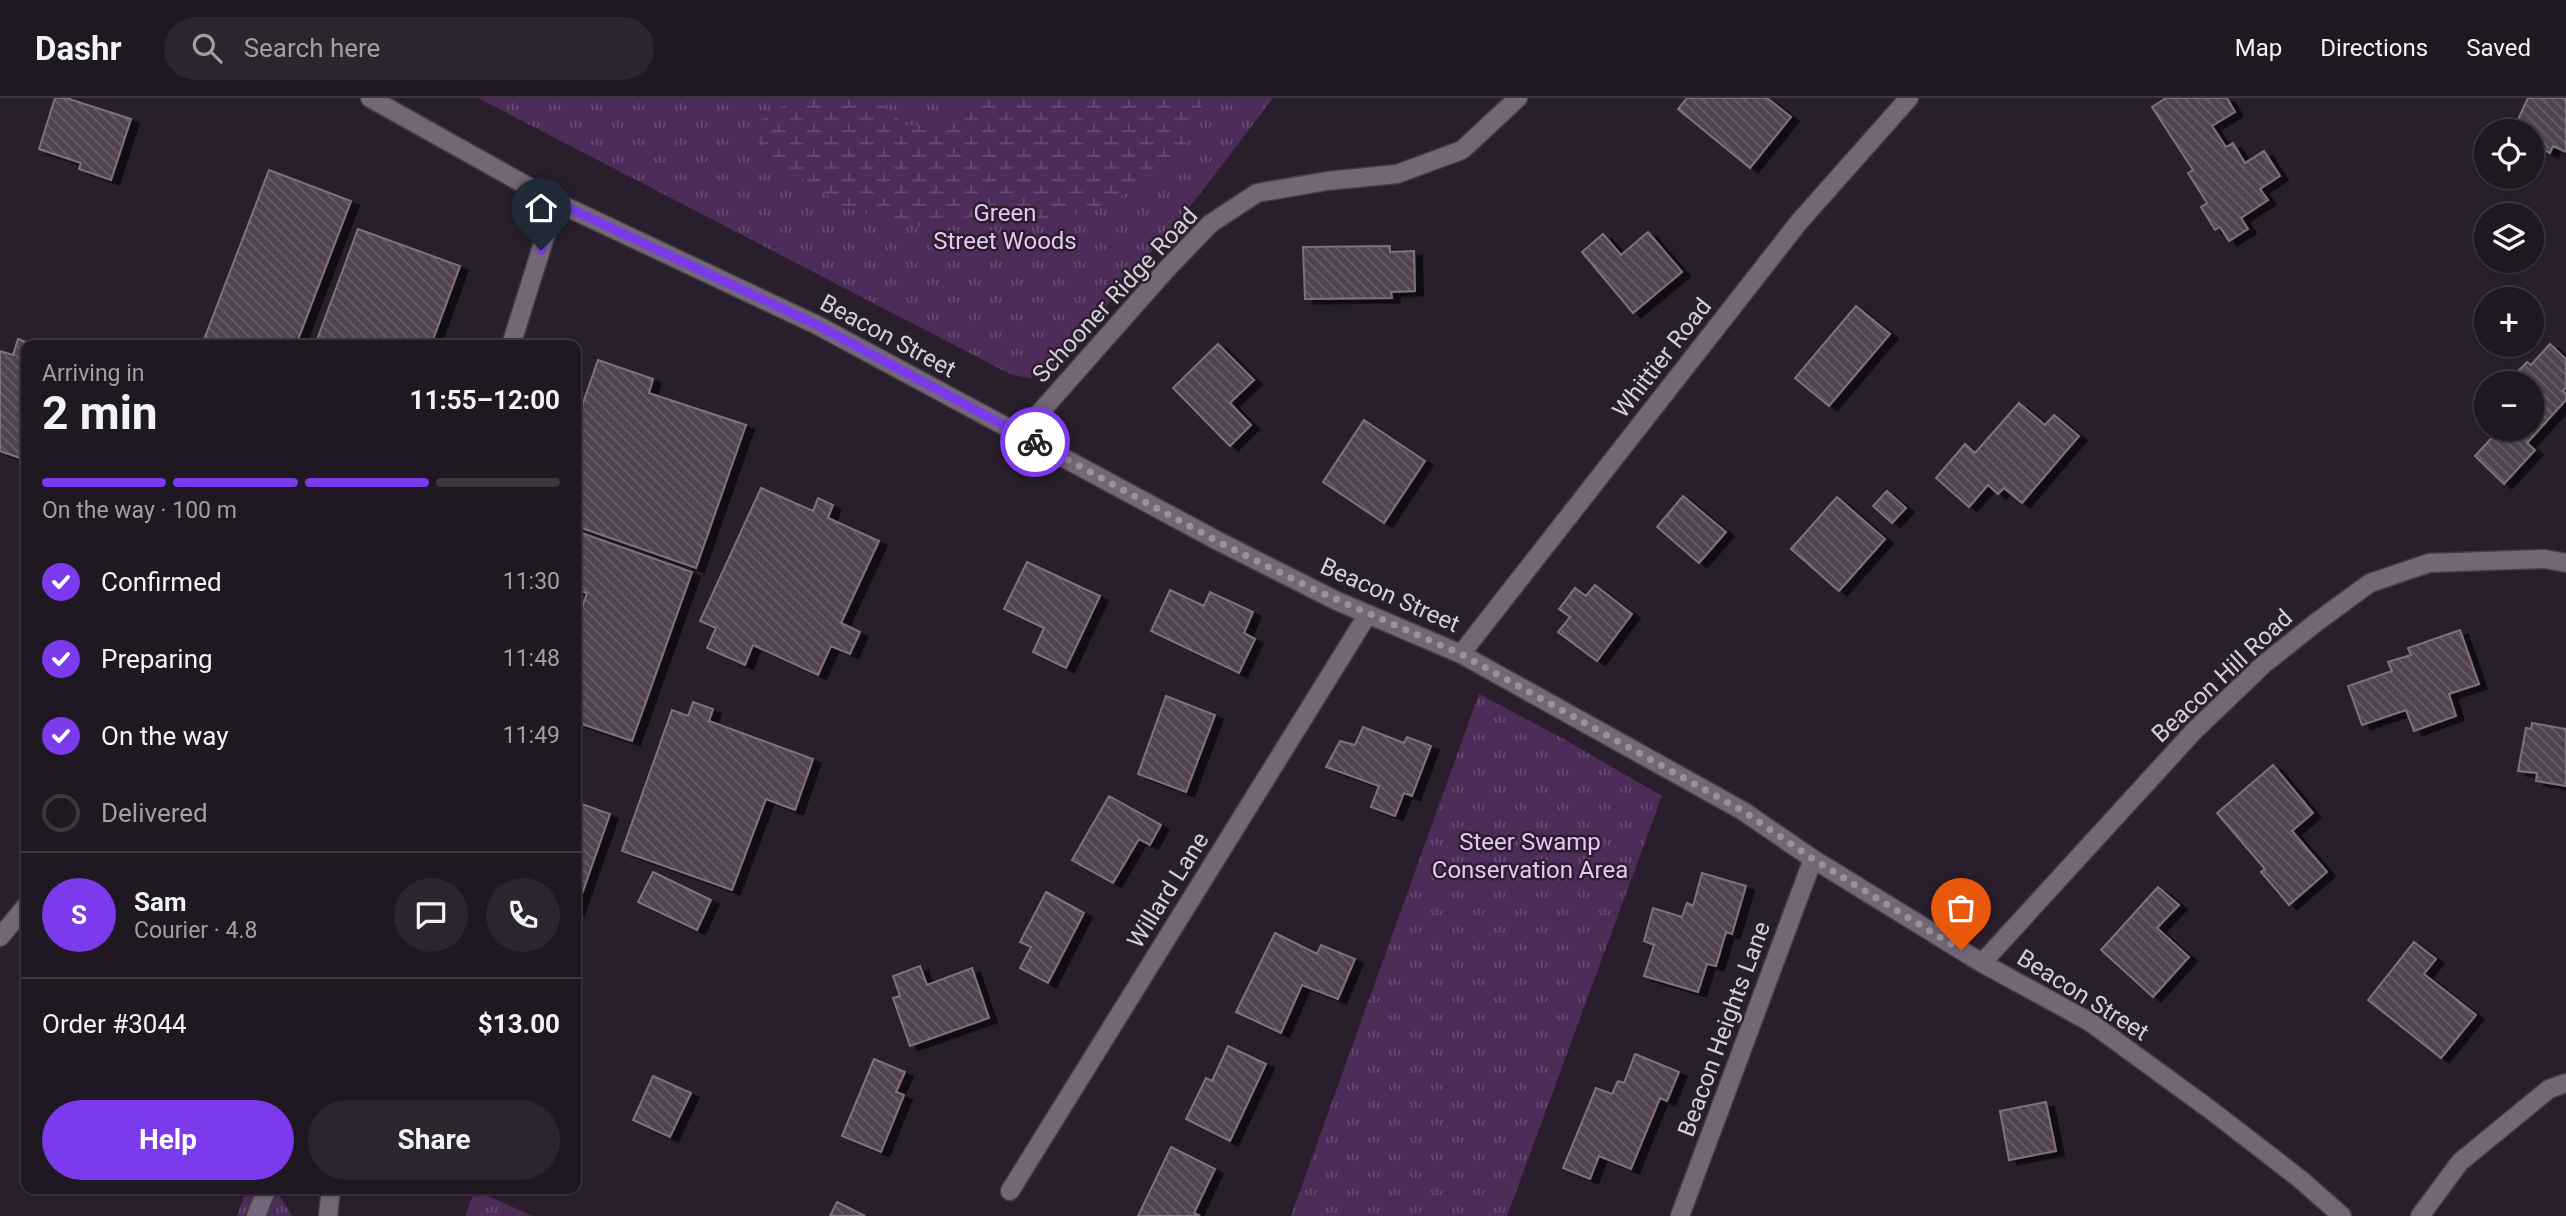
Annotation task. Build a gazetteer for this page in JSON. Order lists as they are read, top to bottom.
{
  "streets": {
    "street": [
      "Schooner Ridge Road",
      "Beacon Street",
      "Whittier Road",
      "Beacon Hill Road",
      "Willard Lane",
      "Beacon Heights Lane"
    ]
  },
  "crossings": [
    ["Schooner Ridge Road", "Beacon Street"],
    ["Beacon Street", "Whittier Road"],
    ["Beacon Street", "Beacon Hill Road"],
    ["Beacon Street", "Willard Lane"],
    ["Beacon Street", "Beacon Heights Lane"]
  ],
  "parks": ["Green Street Woods", "Steer Swamp Conservation Area"],
  "page": {
    "header": "Dashr",
    "search": "Search here",
    "nav": ["Map", "Directions", "Saved"],
    "map_buttons": ["+", "−"],
    "heading": ["2 min", "Arriving in", "11:55–12:00"],
    "panel": [
      "Sam",
      "Courier · 4.8",
      "Order #3044",
      "$13.00"
    ],
    "bar": "On the way · 100 m",
    "list": [
      ["Confirmed", "11:30"],
      ["Preparing", "11:48"],
      ["On the way", "11:49"],
      "Delivered"
    ],
    "round": "S",
    "buttons": ["Help", "Share"]
  }
}
